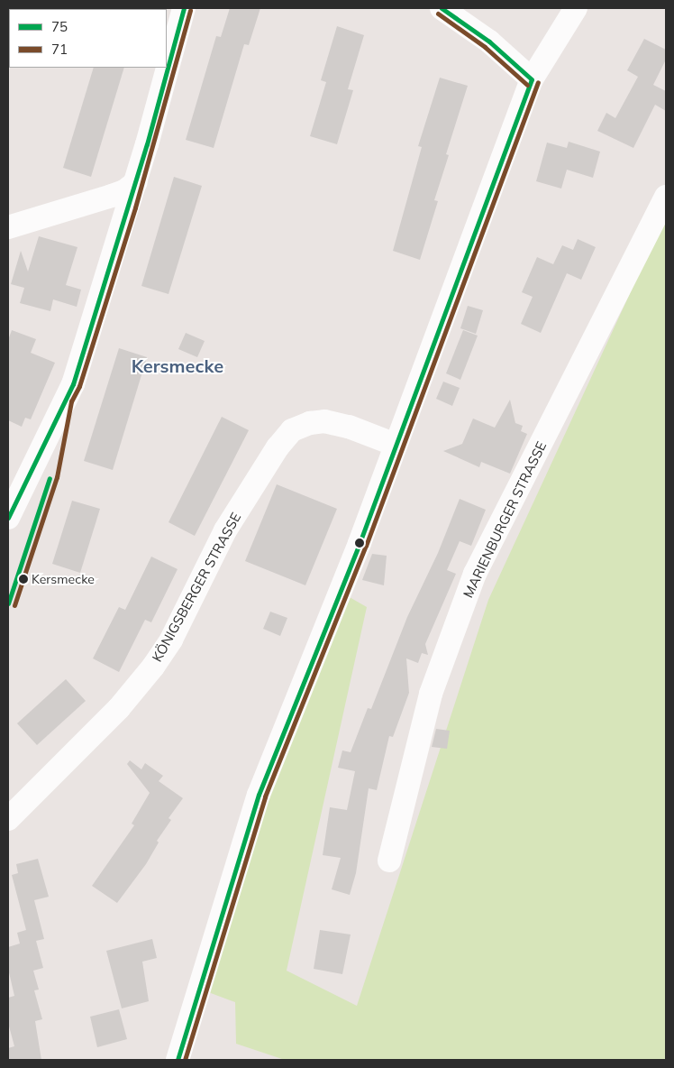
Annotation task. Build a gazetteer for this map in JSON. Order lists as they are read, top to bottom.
{
  "streets": {
    "street": ["MARIENBURGER STRASSE", "KÖNIGSBERGER STRASSE"]
  },
  "districts": ["Kersmecke"],
  "places": ["Kersmecke"],
  "lines": ["transit line 75", "transit line 71"],
  "legend": ["75", "71"]
}
